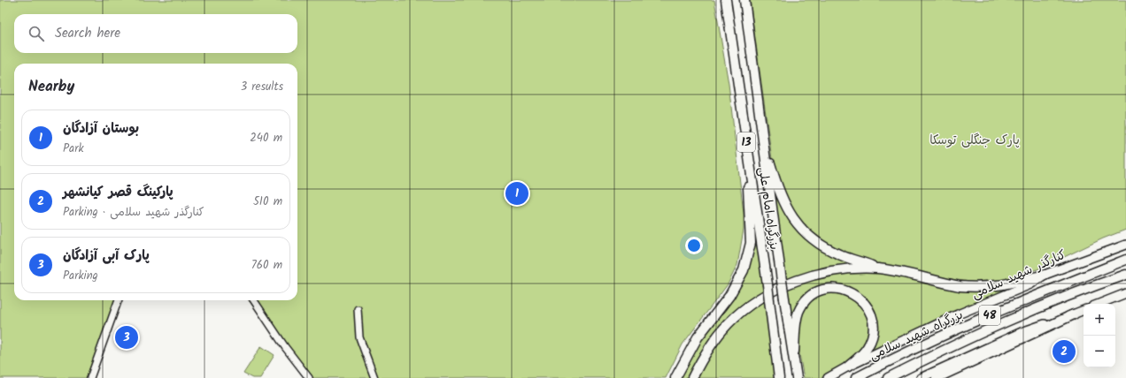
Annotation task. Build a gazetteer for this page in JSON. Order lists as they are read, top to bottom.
{
  "streets": {
    "highway": [
      "13",
      "بزرگراه امام علی",
      "48",
      "بزرگراه شهید سلامی"
    ],
    "main road": ["کنارگذر شهید سلامی"]
  },
  "parks": ["پارک جنگلی توسکا"],
  "page": {
    "search": "Search here",
    "heading": ["Nearby", "3 results"],
    "list": [
      {
        "mark": "1",
        "name": "بوستان آزادگان",
        "note": "Park",
        "value": "240 m"
      },
      {
        "mark": "2",
        "name": "پارکینگ قصر کیانشهر",
        "note": "Parking · کنارگذر شهید سلامی",
        "value": "510 m"
      },
      {
        "mark": "3",
        "name": "پارک آبی آزادگان",
        "note": "Parking",
        "value": "760 m"
      }
    ],
    "pins": ["1", "3", "2"],
    "map_buttons": ["+", "−"]
  }
}
